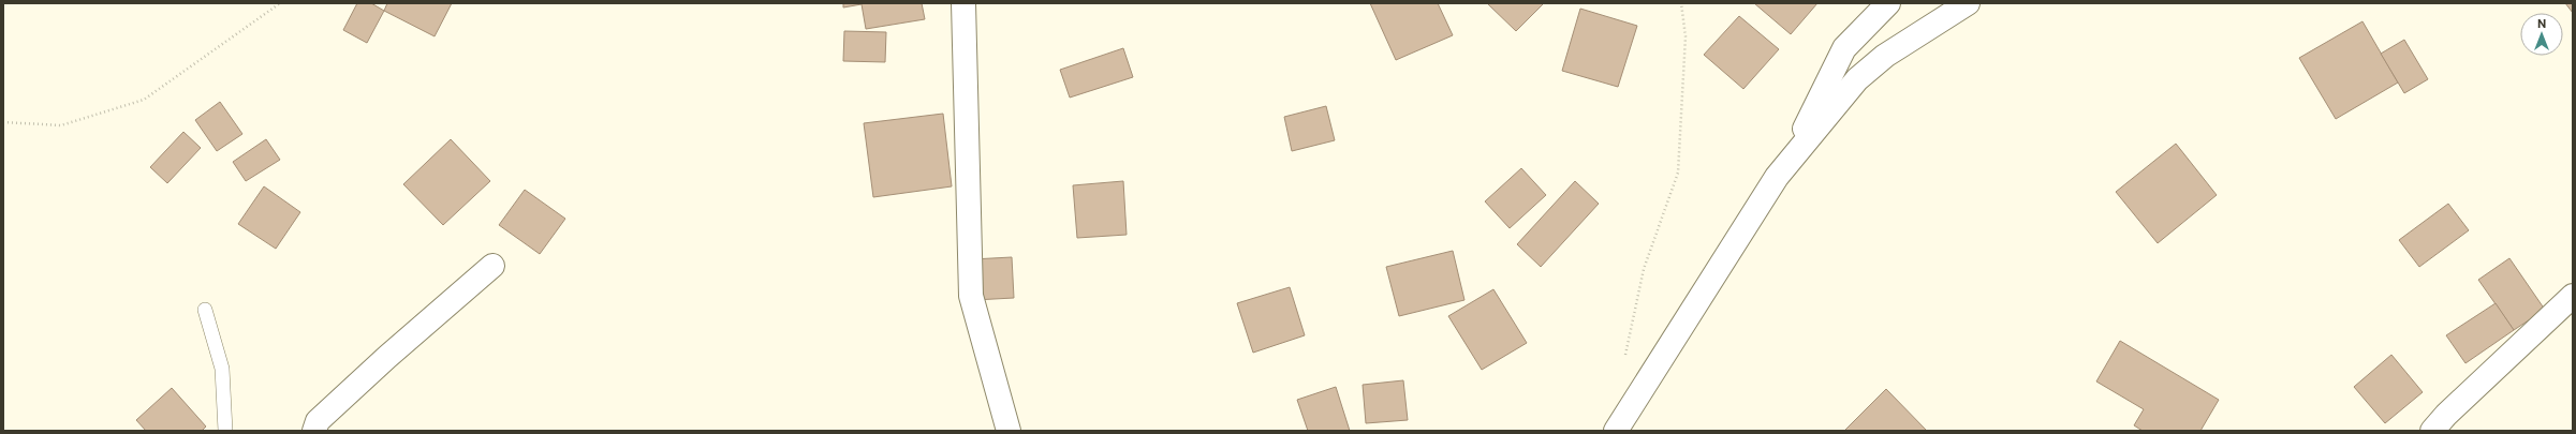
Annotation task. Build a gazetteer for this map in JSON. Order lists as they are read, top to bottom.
{
  "north": "top"
}
